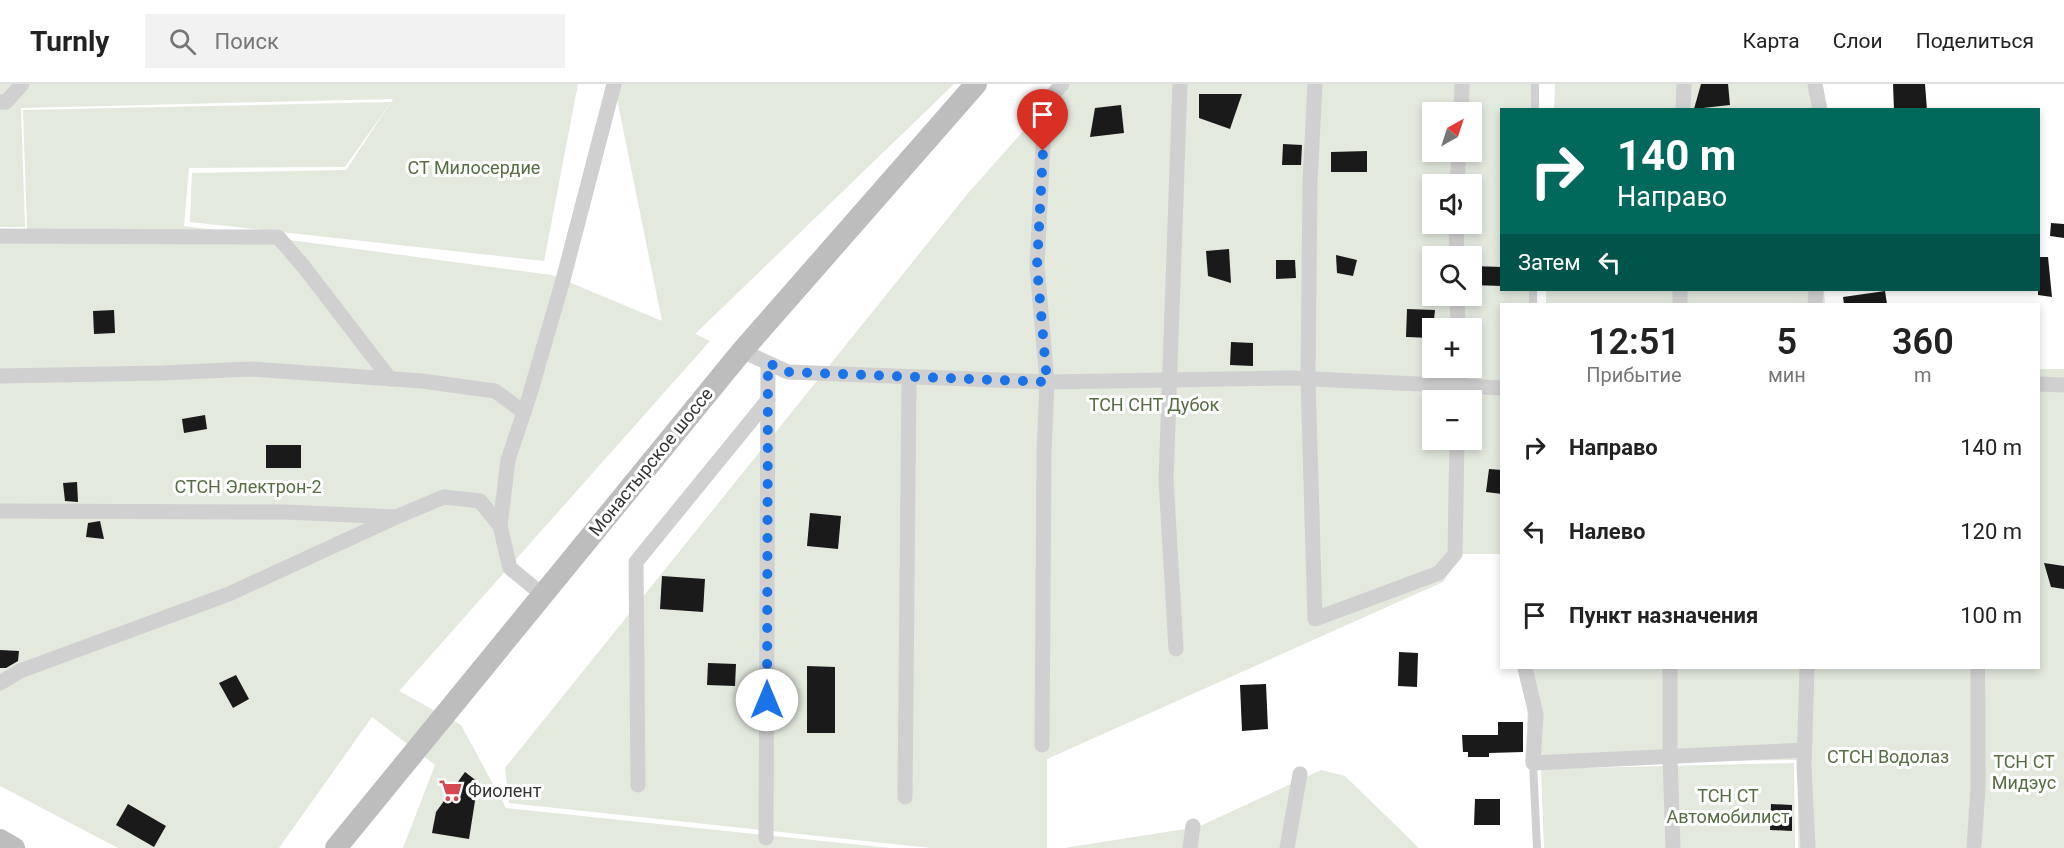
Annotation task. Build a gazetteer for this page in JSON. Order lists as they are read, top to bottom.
{
  "streets": {
    "main road": ["Монастырское шоссе"]
  },
  "parks": [
    "СТ Милосердие",
    "ТСН СНТ Дубок",
    "СТСН Электрон-2",
    "СТСН Водолаз",
    "ТСН СТ Мидэус",
    "ТСН СТ Автомобилист"
  ],
  "places": {
    "supermarket": ["Фиолент"]
  },
  "north": "top right",
  "page": {
    "header": "Turnly",
    "search": "Поиск",
    "nav": ["Карта", "Слои", "Поделиться"],
    "map_buttons": ["+", "−"],
    "turn": ["140 m", "Направо"],
    "then": "Затем",
    "eta": [
      "12:51",
      "Прибытие",
      "5",
      "мин",
      "360",
      "m"
    ],
    "list": [
      {
        "name": "Направо",
        "value": "140 m"
      },
      {
        "name": "Налево",
        "value": "120 m"
      },
      {
        "name": "Пункт назначения",
        "value": "100 m"
      }
    ]
  }
}
